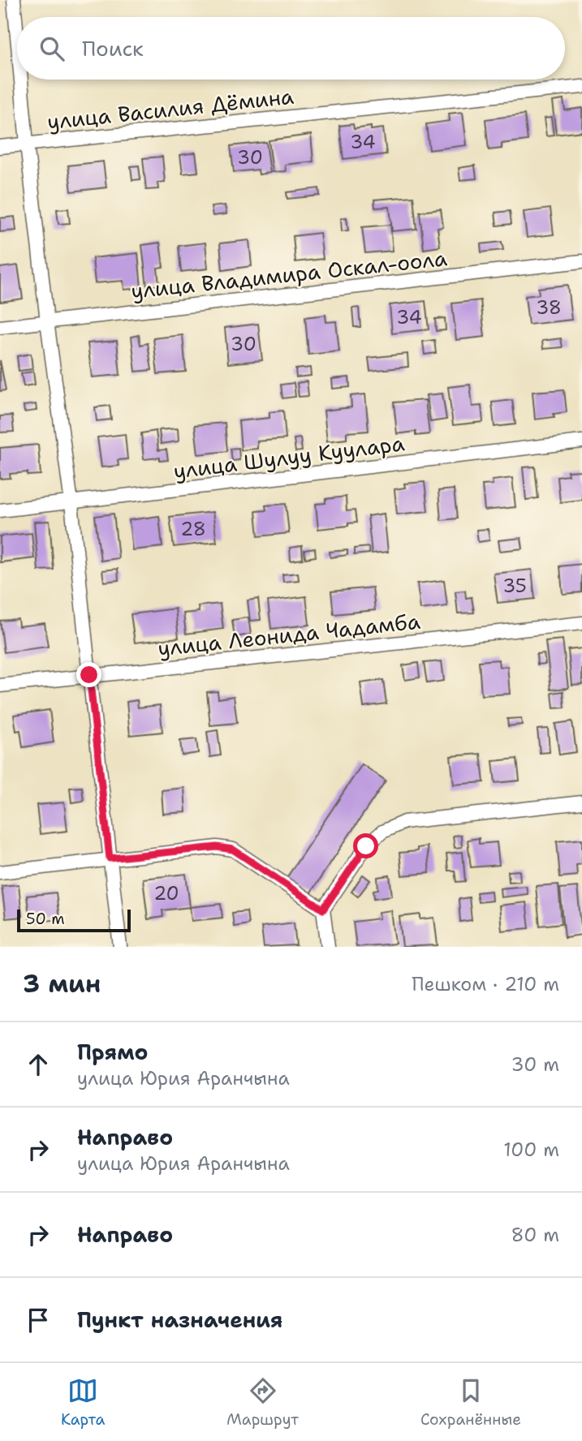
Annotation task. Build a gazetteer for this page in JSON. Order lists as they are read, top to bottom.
{
  "streets": {
    "street": [
      "улица Василия Дёмина",
      "улица Владимира Оскал-оола",
      "улица Шулуу Куулара",
      "улица Леонида Чадамба"
    ]
  },
  "house_numbers": [
    "34",
    "30",
    "38",
    "34",
    "30",
    "28",
    "35",
    "20"
  ],
  "scale_bar": "50 m",
  "page": {
    "search": "Поиск",
    "scale": "50 m",
    "heading": ["3 мин", "Пешком · 210 m"],
    "list": [
      ["Прямо", "улица Юрия Аранчына", "30 m"],
      ["Направо", "улица Юрия Аранчына", "100 m"],
      ["Направо", "80 m"],
      "Пункт назначения"
    ],
    "nav": ["Карта", "Маршрут", "Сохранённые"]
  }
}
